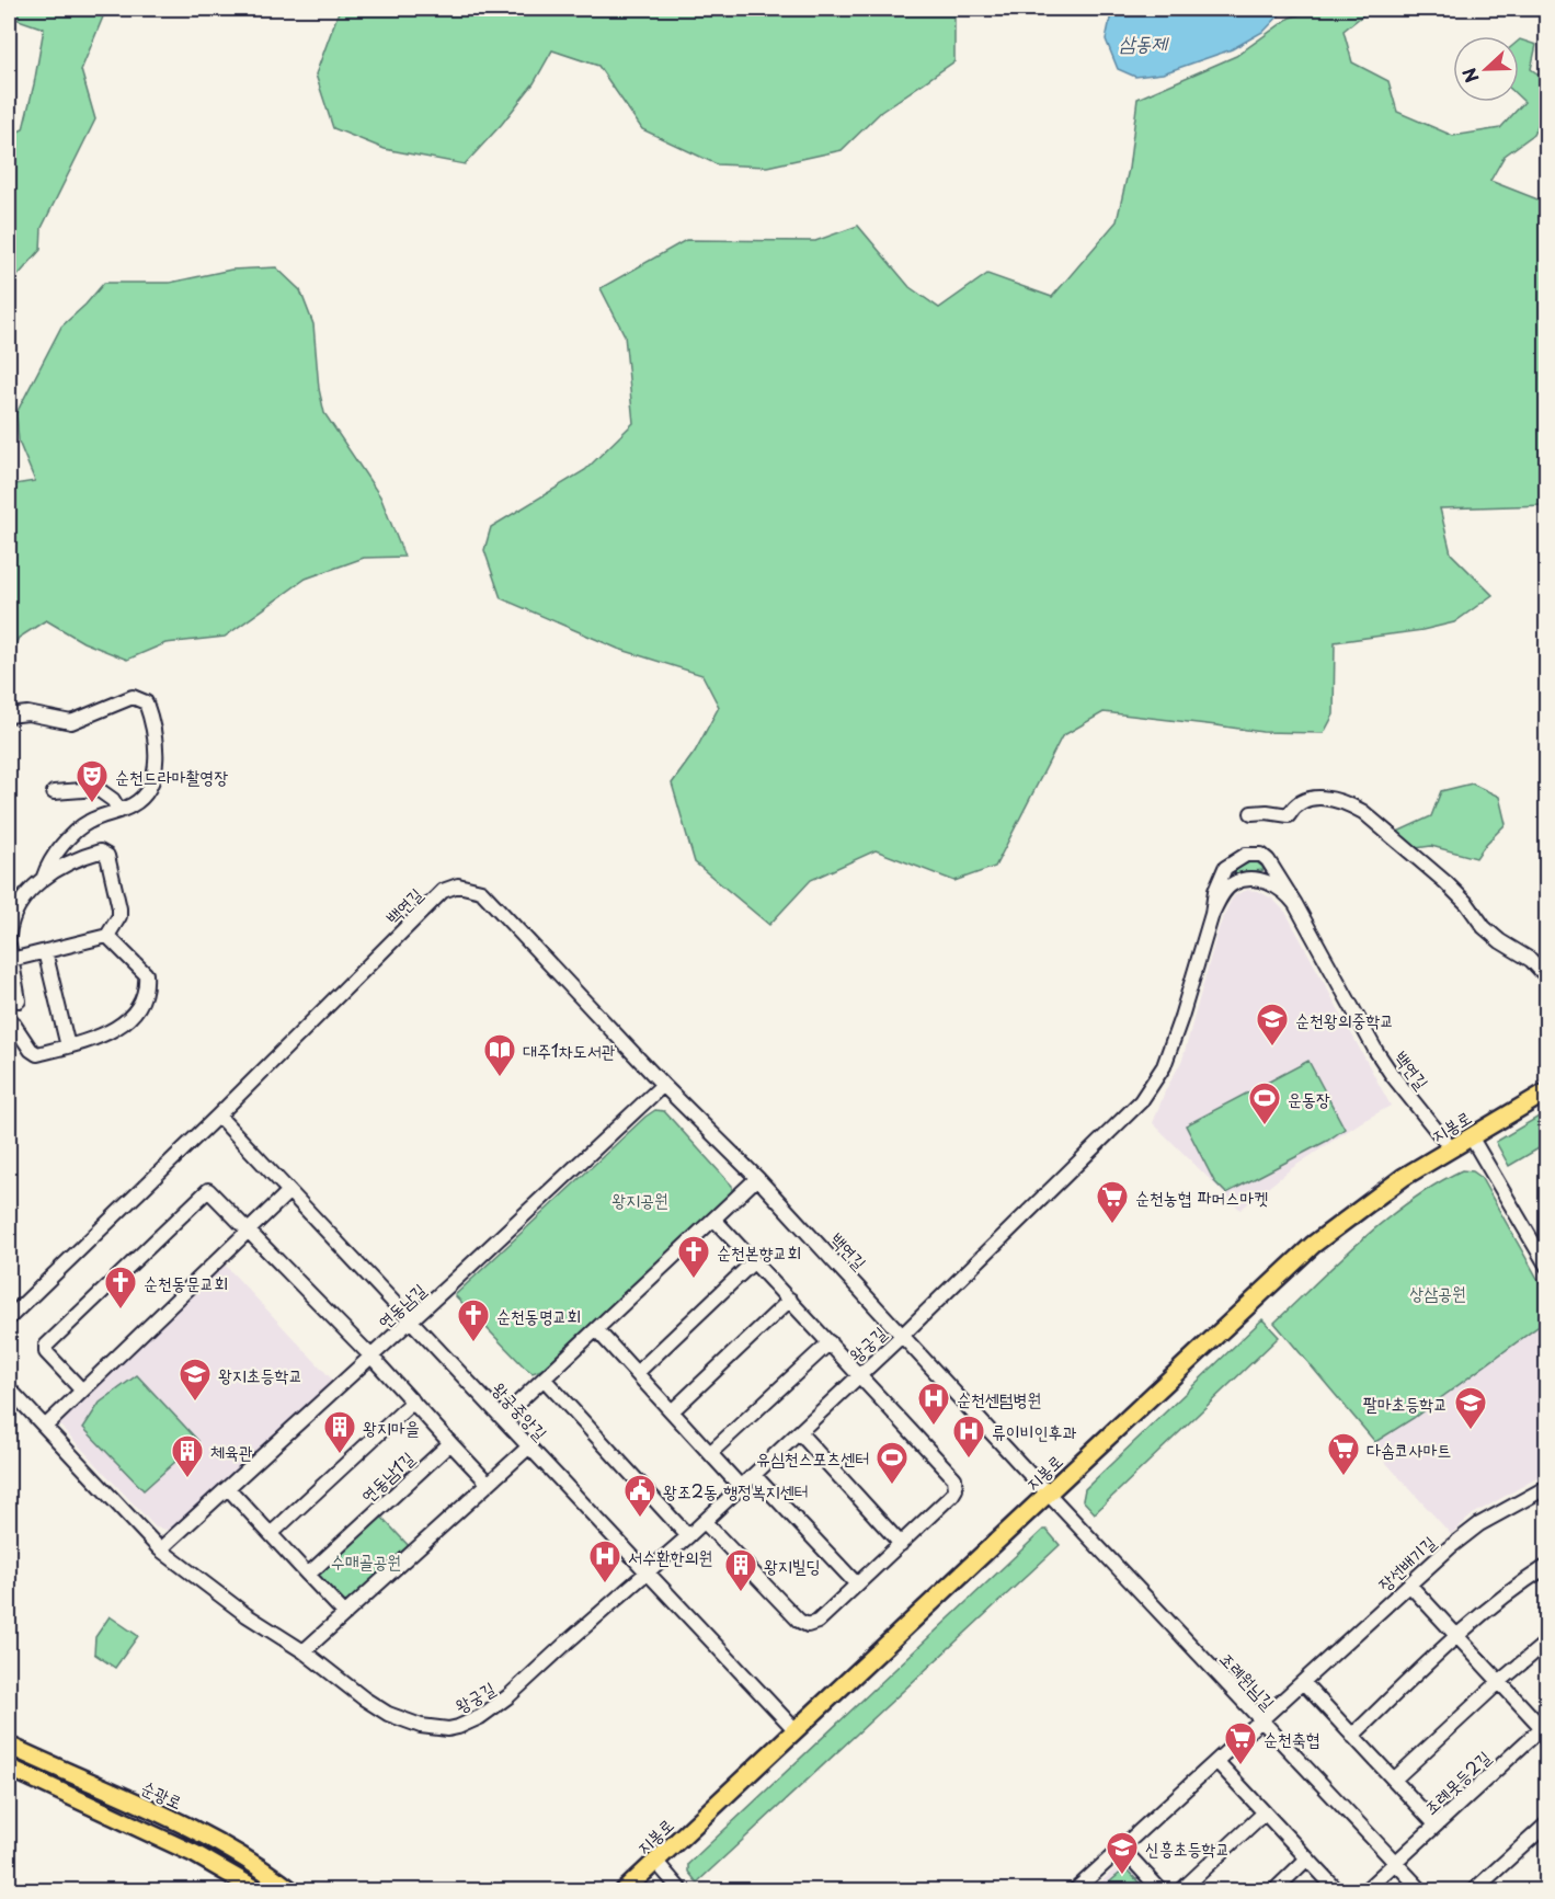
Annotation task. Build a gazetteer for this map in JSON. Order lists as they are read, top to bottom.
{
  "streets": {
    "main road": ["지봉로", "순광로"],
    "street": [
      "백연길",
      "연동남길",
      "왕궁길",
      "왕궁중앙길",
      "연동남1길",
      "장선배기길",
      "조례원님길",
      "조례못등2길"
    ]
  },
  "crossings": [
    ["백연길", "지봉로"],
    ["백연길", "연동남길"],
    ["백연길", "왕궁길"],
    ["백연길", "왕궁중앙길"],
    ["백연길", "조례원님길"],
    ["지봉로", "왕궁중앙길"],
    ["지봉로", "조례원님길"],
    ["연동남길", "왕궁길"],
    ["연동남길", "왕궁중앙길"],
    ["왕궁길", "왕궁중앙길"],
    ["장선배기길", "조례원님길"],
    ["장선배기길", "조례못등2길"],
    ["조례원님길", "조례못등2길"]
  ],
  "water": ["삼동제"],
  "parks": ["왕지공원", "상삼공원", "수매골공원"],
  "places": {
    "theatre": ["순천드라마촬영장"],
    "school or university": [
      "순천왕의중학교",
      "왕지초등학교",
      "팔마초등학교",
      "신흥초등학교"
    ],
    "library": ["대주1차도서관"],
    "sports": ["운동장", "유심천스포츠센터"],
    "supermarket": ["순천농협 파머스마켓", "다솜코사마트", "순천축협"],
    "church": ["순천본향교회", "순천동문교회", "순천동명교회"],
    "hospital": ["순천센텀병원", "류이비인후과", "서수환한의원"],
    "building": ["왕지마을", "체육관", "왕지빌딩"],
    "public building": ["왕조2동 행정복지센터"]
  },
  "north": "left"
}
